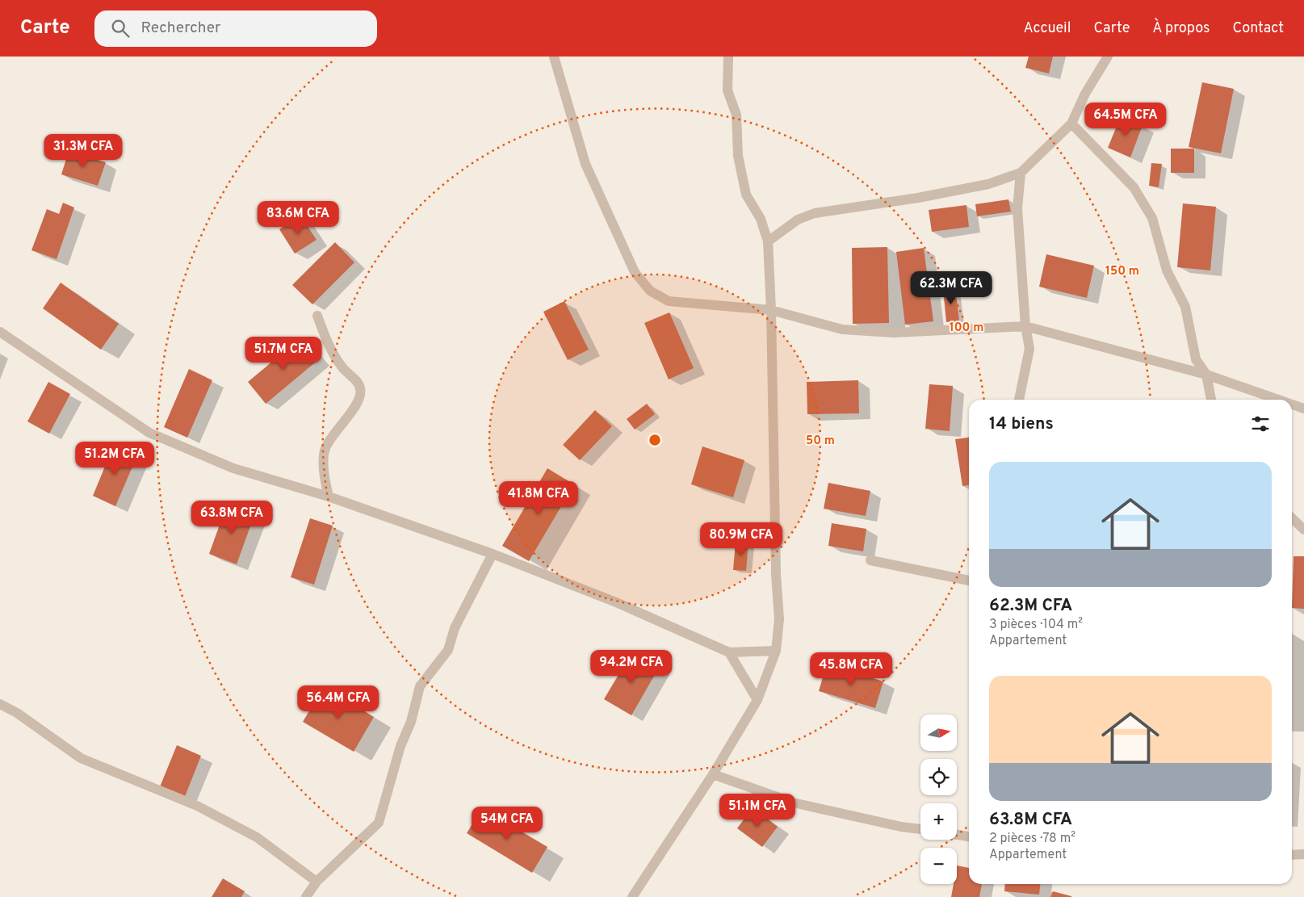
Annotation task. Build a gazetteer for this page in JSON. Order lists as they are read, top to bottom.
{
  "north": "right",
  "page": {
    "header": "Carte",
    "search": "Rechercher",
    "nav": [
      "Accueil",
      "Carte",
      "À propos",
      "Contact"
    ],
    "price": [
      "64.5M CFA",
      "31.3M CFA",
      "83.6M CFA",
      "62.3M CFA",
      "51.7M CFA",
      "51.2M CFA",
      "41.8M CFA",
      "63.8M CFA",
      "80.9M CFA",
      "94.2M CFA",
      "45.8M CFA",
      "56.4M CFA",
      "51.1M CFA",
      "54M CFA"
    ],
    "heading": "14 biens",
    "list": [
      {
        "name": "62.3M CFA",
        "note": "3 pièces · 104 m² · Appartement"
      },
      {
        "name": "63.8M CFA",
        "note": "2 pièces · 78 m² · Appartement"
      }
    ],
    "map_buttons": ["+", "−"]
  },
  "rings": ["150 m", "100 m", "50 m"]
}
